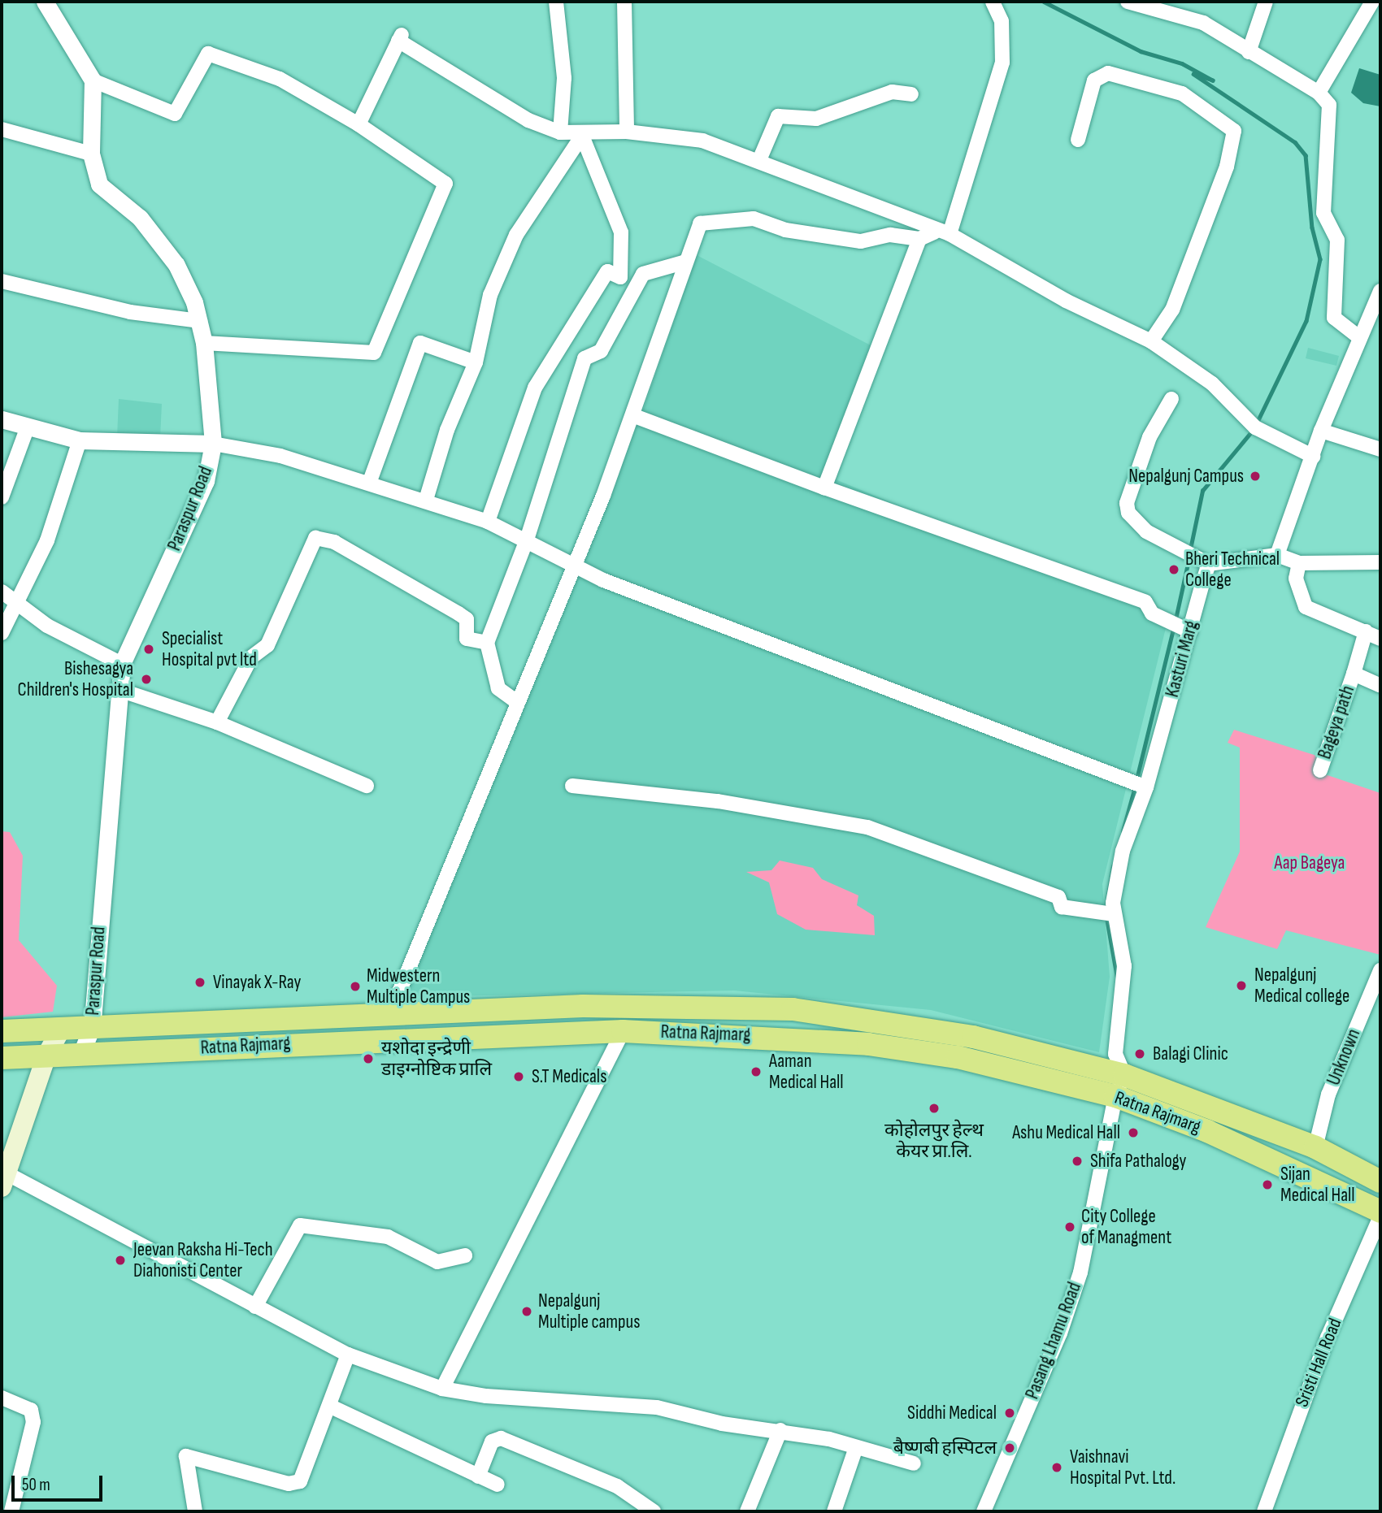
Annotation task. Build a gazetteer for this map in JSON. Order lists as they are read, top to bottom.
{
  "streets": {
    "highway": ["Ratna Rajmarg"],
    "street": [
      "Paraspur Road",
      "Kasturi Marg",
      "Bageya path",
      "Unknown",
      "Pasang Lhamu Road",
      "Sristi Hall Road"
    ]
  },
  "crossings": [
    ["Paraspur Road", "Ratna Rajmarg"],
    ["Kasturi Marg", "Ratna Rajmarg"],
    ["Ratna Rajmarg", "Unknown"],
    ["Ratna Rajmarg", "Pasang Lhamu Road"]
  ],
  "parks": ["Aap Bageya"],
  "places": [
    "Nepalgunj Campus",
    "Bheri Technical College",
    "Specialist Hospital pvt ltd",
    "Bishesagya Children's Hospital",
    "Vinayak X-Ray",
    "Nepalgunj Medical college",
    "Midwestern Multiple Campus",
    "Balagi Clinic",
    "यशोदा इन्द्रेणी डाइग्नोष्टिक प्रालि",
    "Aaman Medical Hall",
    "S.T Medicals",
    "काेहाेलपुर हेल्थ केयर प्रा.लि.",
    "Ashu Medical Hall",
    "Shifa Pathalogy",
    "Sijan Medical Hall",
    "City College of Managment",
    "Jeevan Raksha Hi-Tech Diahonisti Center",
    "Nepalgunj Multiple campus",
    "Siddhi Medical",
    "बैष्णबी हस्पिटल",
    "Vaishnavi Hospital Pvt. Ltd."
  ],
  "scale_bar": "50 m"
}
